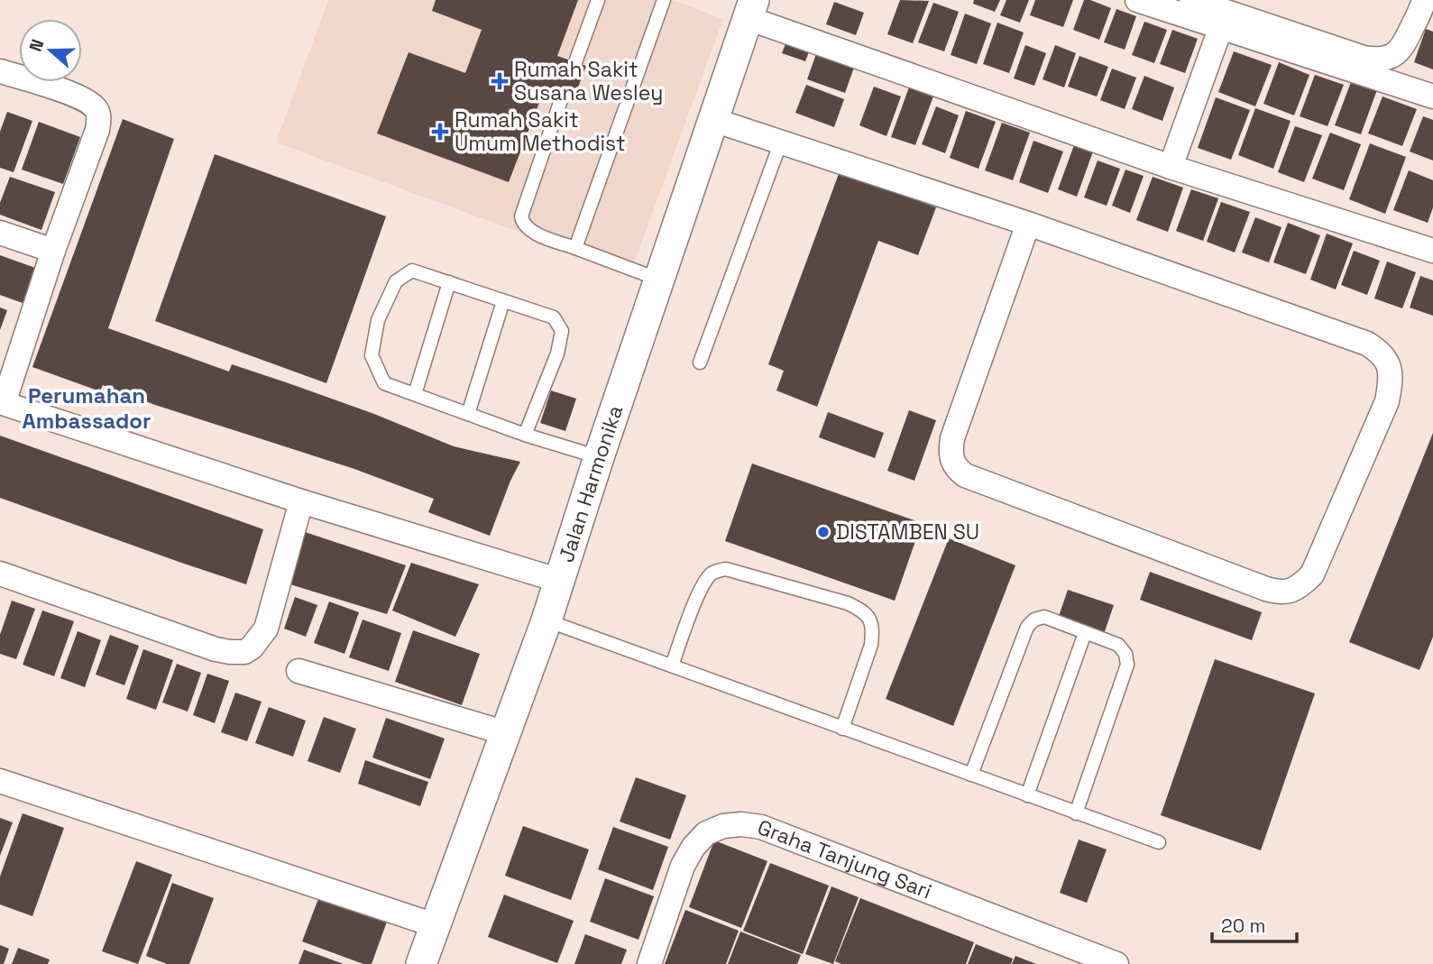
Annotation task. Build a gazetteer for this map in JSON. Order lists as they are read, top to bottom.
{
  "streets": {
    "street": ["Jalan Harmonika", "Graha Tanjung Sari"]
  },
  "districts": ["Perumahan Ambassador"],
  "places": {
    "health": ["Rumah Sakit Susana Wesley", "Rumah Sakit Umum Methodist"],
    "other": ["DISTAMBEN SU"]
  },
  "scale_bar": "20 m",
  "north": "left"
}
